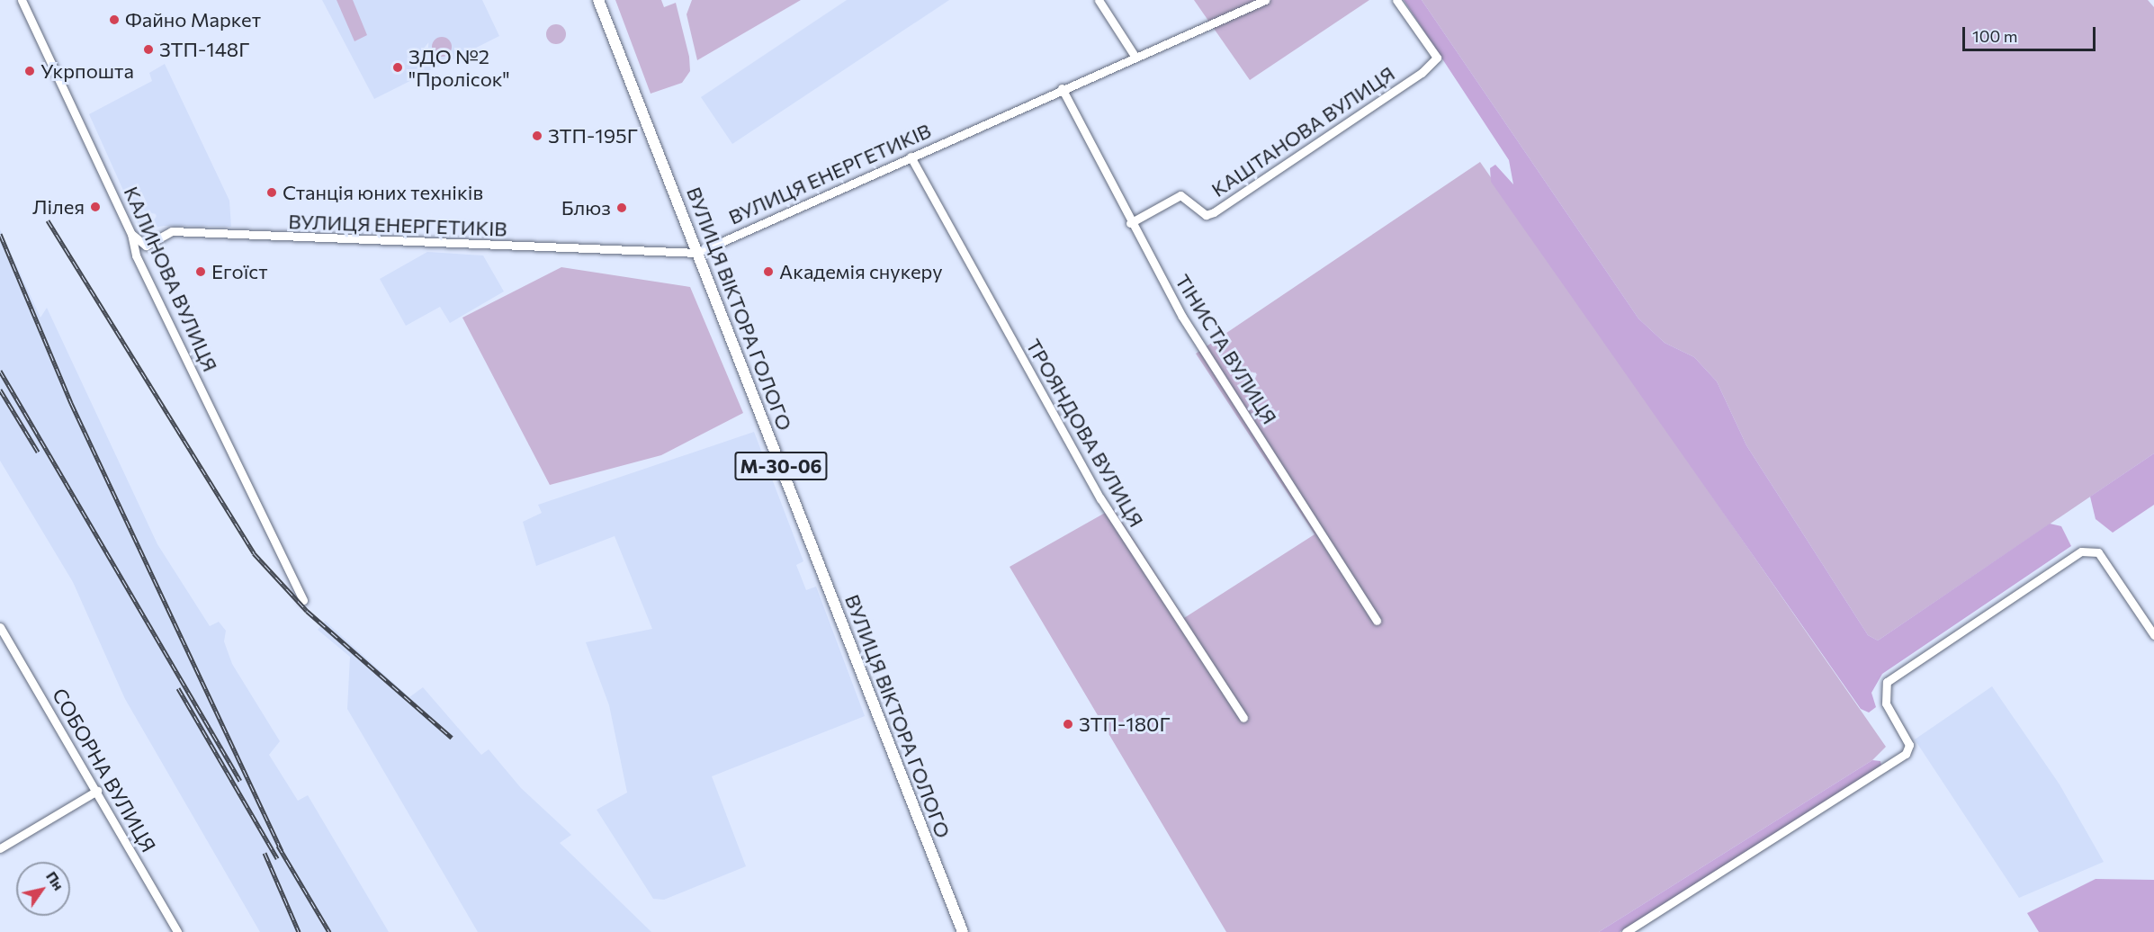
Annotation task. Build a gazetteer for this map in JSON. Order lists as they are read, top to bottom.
{
  "streets": {
    "main road": ["ВУЛИЦЯ ВІКТОРА ГОЛОГО", "М-30-06"],
    "street": [
      "КАШТАНОВА ВУЛИЦЯ",
      "ВУЛИЦЯ ЕНЕРГЕТИКІВ",
      "КАЛИНОВА ВУЛИЦЯ",
      "ТІНИСТА ВУЛИЦЯ",
      "ТРОЯНДОВА ВУЛИЦЯ",
      "СОБОРНА ВУЛИЦЯ"
    ]
  },
  "crossings": [
    ["КАШТАНОВА ВУЛИЦЯ", "ТІНИСТА ВУЛИЦЯ"],
    ["ВУЛИЦЯ ЕНЕРГЕТИКІВ", "КАЛИНОВА ВУЛИЦЯ"],
    ["ВУЛИЦЯ ЕНЕРГЕТИКІВ", "ВУЛИЦЯ ВІКТОРА ГОЛОГО"],
    ["ВУЛИЦЯ ЕНЕРГЕТИКІВ", "ТІНИСТА ВУЛИЦЯ"],
    ["ВУЛИЦЯ ЕНЕРГЕТИКІВ", "ТРОЯНДОВА ВУЛИЦЯ"]
  ],
  "places": [
    "Файно Маркет",
    "ЗТП-148Г",
    "ЗДО №2 \"Пролісок\"",
    "Укрпошта",
    "ЗТП-195Г",
    "Станція юних техніків",
    "Лілея",
    "Блюз",
    "Егоїст",
    "Академія снукеру",
    "ЗТП-180Г"
  ],
  "scale_bar": "100 m",
  "north": "top right"
}
